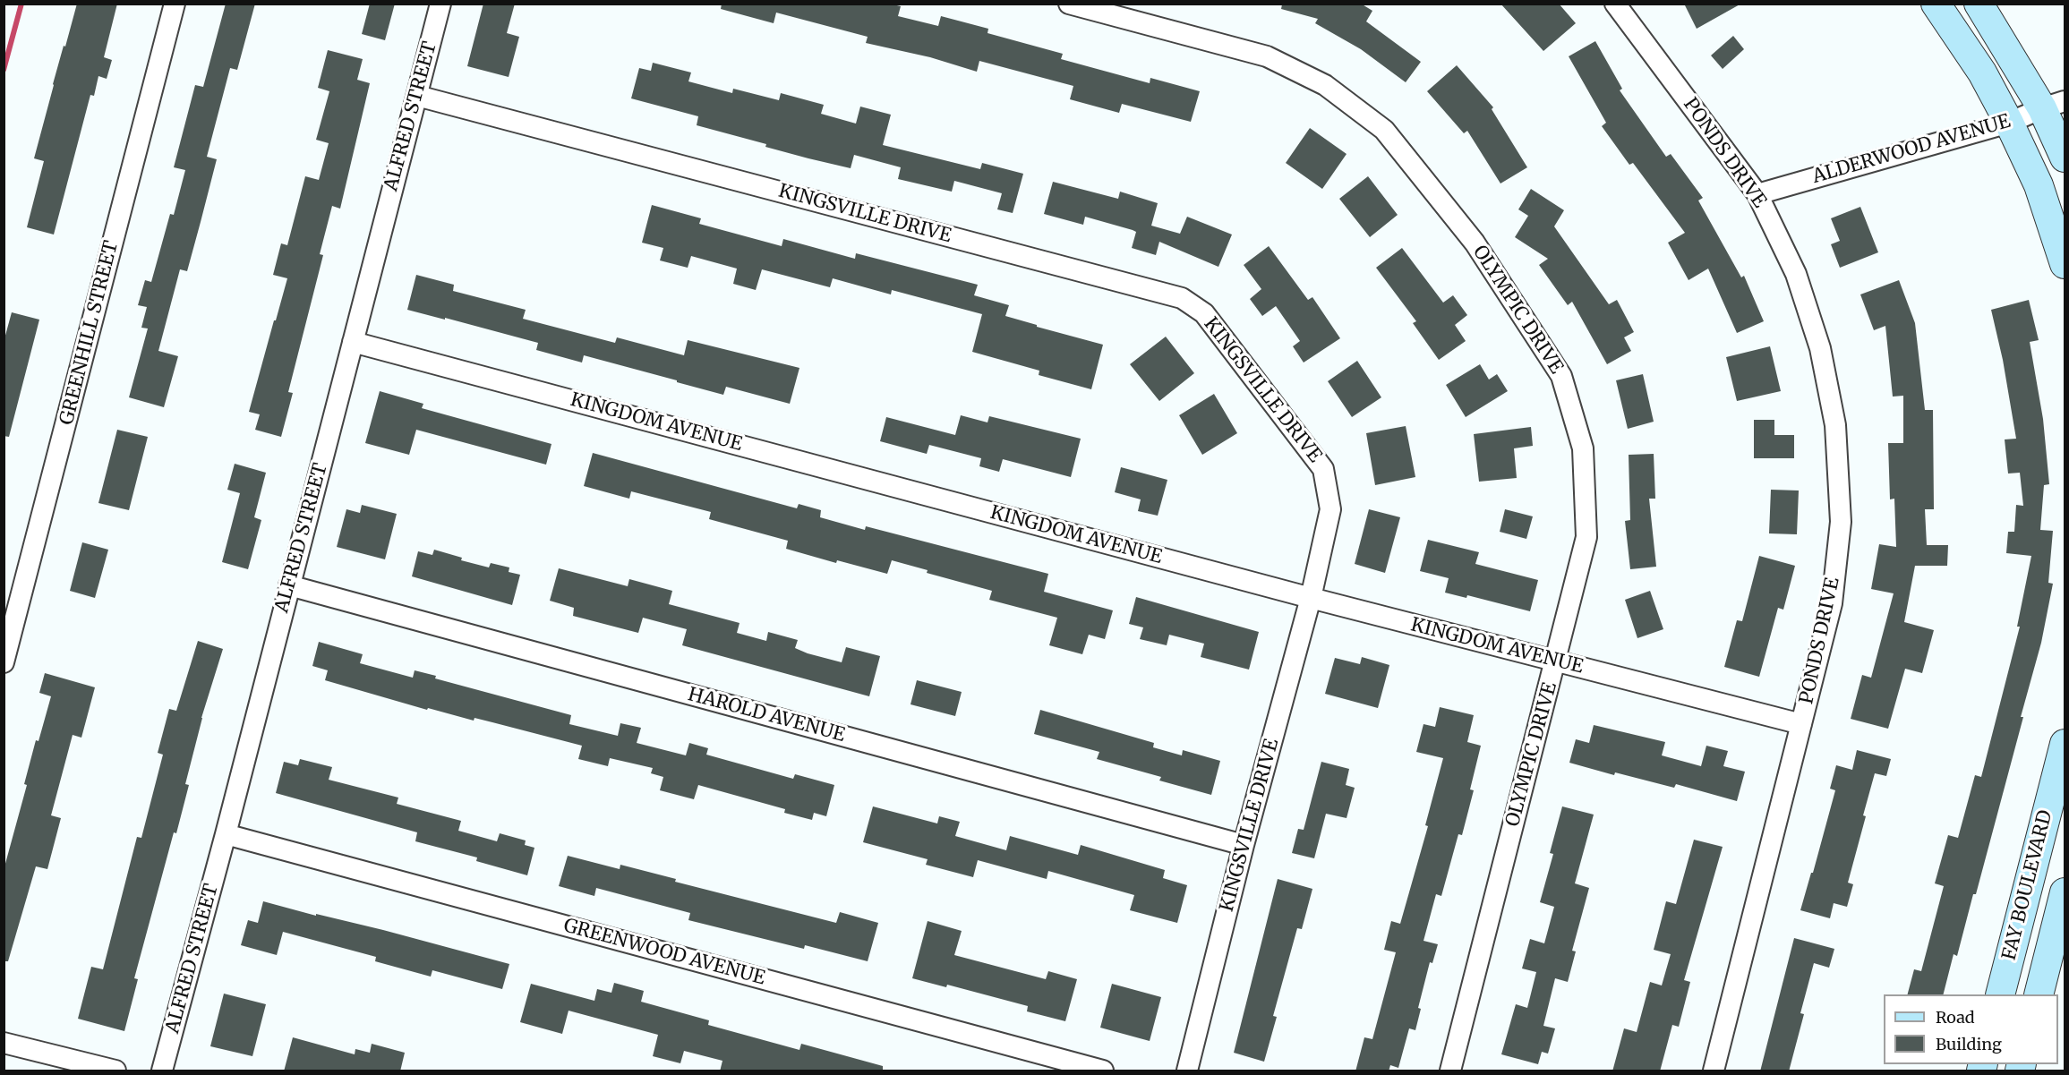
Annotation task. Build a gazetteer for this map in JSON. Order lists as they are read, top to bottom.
{
  "streets": {
    "main road": ["FAY BOULEVARD"],
    "street": [
      "ALFRED STREET",
      "ALDERWOOD AVENUE",
      "PONDS DRIVE",
      "KINGSVILLE DRIVE",
      "OLYMPIC DRIVE",
      "GREENHILL STREET",
      "KINGDOM AVENUE",
      "HAROLD AVENUE",
      "GREENWOOD AVENUE"
    ]
  },
  "crossings": [
    ["ALFRED STREET", "KINGSVILLE DRIVE"],
    ["ALFRED STREET", "KINGDOM AVENUE"],
    ["ALFRED STREET", "HAROLD AVENUE"],
    ["ALFRED STREET", "GREENWOOD AVENUE"],
    ["ALDERWOOD AVENUE", "PONDS DRIVE"],
    ["PONDS DRIVE", "KINGDOM AVENUE"],
    ["KINGSVILLE DRIVE", "KINGDOM AVENUE"],
    ["KINGSVILLE DRIVE", "HAROLD AVENUE"],
    ["OLYMPIC DRIVE", "KINGDOM AVENUE"]
  ],
  "legend": ["Road", "Building"]
}
